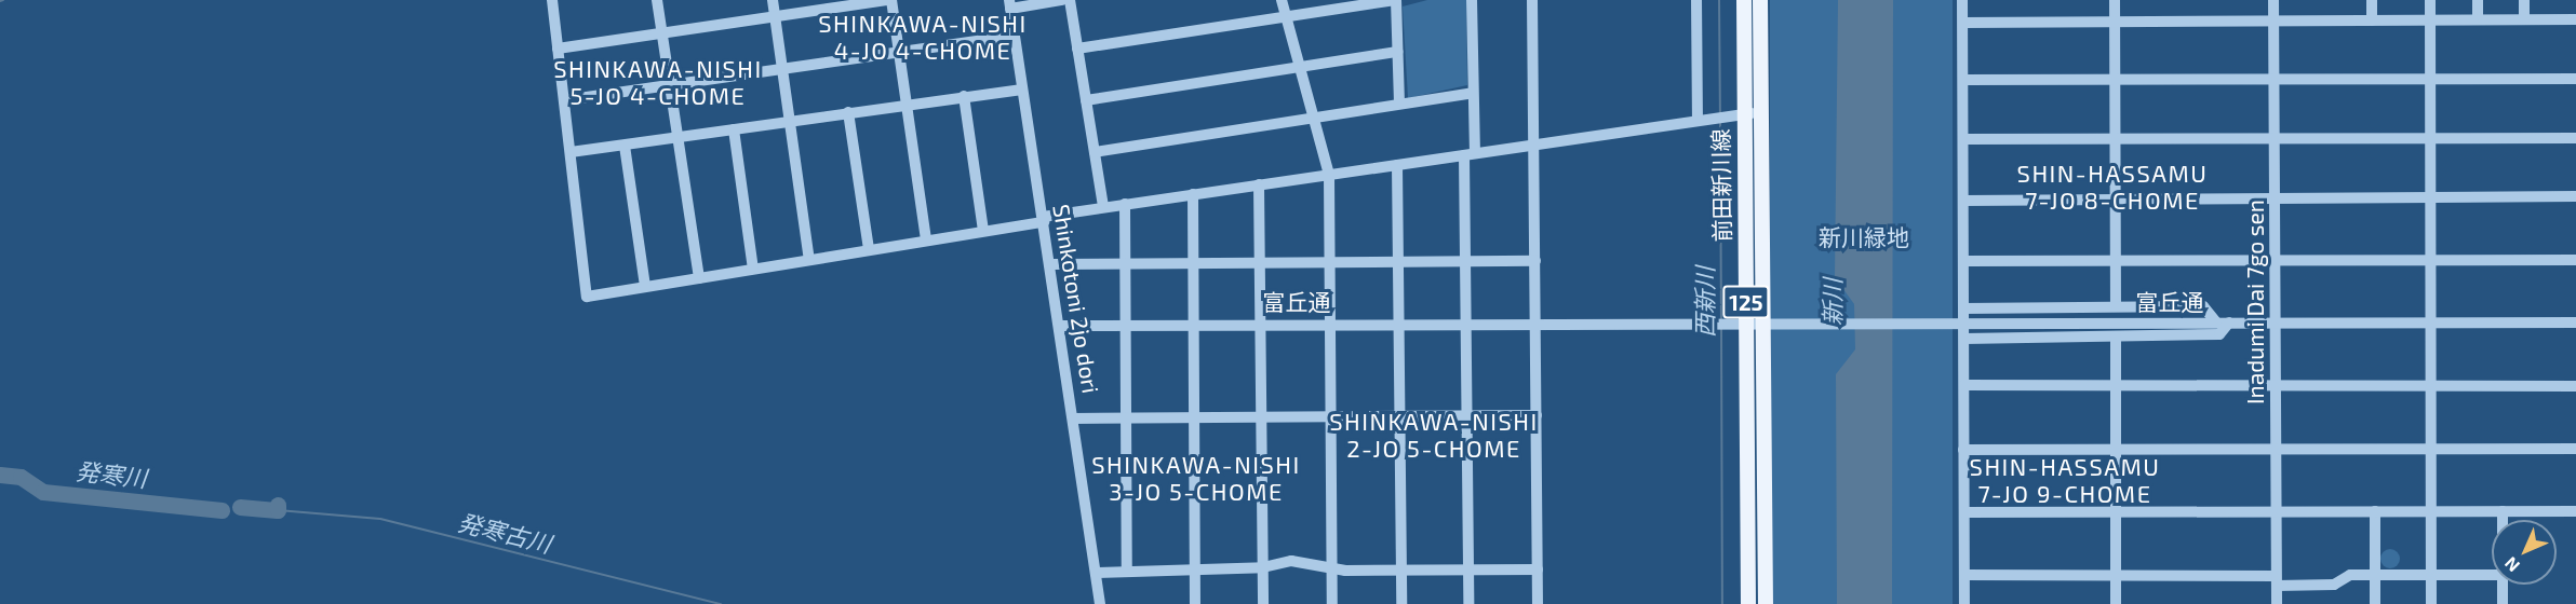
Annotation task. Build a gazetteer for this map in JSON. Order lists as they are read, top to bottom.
{
  "streets": {
    "main road": ["前田新川線", "125"],
    "street": ["Shinkotoni 2jo dori", "富丘通", "Inadumi Dai 7go sen"]
  },
  "crossings": [
    ["前田新川線", "富丘通"],
    ["Shinkotoni 2jo dori", "富丘通"],
    ["富丘通", "Inadumi Dai 7go sen"]
  ],
  "districts": [
    "SHINKAWA-NISHI 4-JO 4-CHOME",
    "SHINKAWA-NISHI 5-JO 4-CHOME",
    "SHIN-HASSAMU 7-JO 8-CHOME",
    "SHINKAWA-NISHI 2-JO 5-CHOME",
    "SHINKAWA-NISHI 3-JO 5-CHOME",
    "SHIN-HASSAMU 7-JO 9-CHOME"
  ],
  "water": [
    "西新川",
    "新川",
    "発寒川",
    "発寒古川"
  ],
  "parks": ["新川緑地"],
  "north": "bottom left"
}
